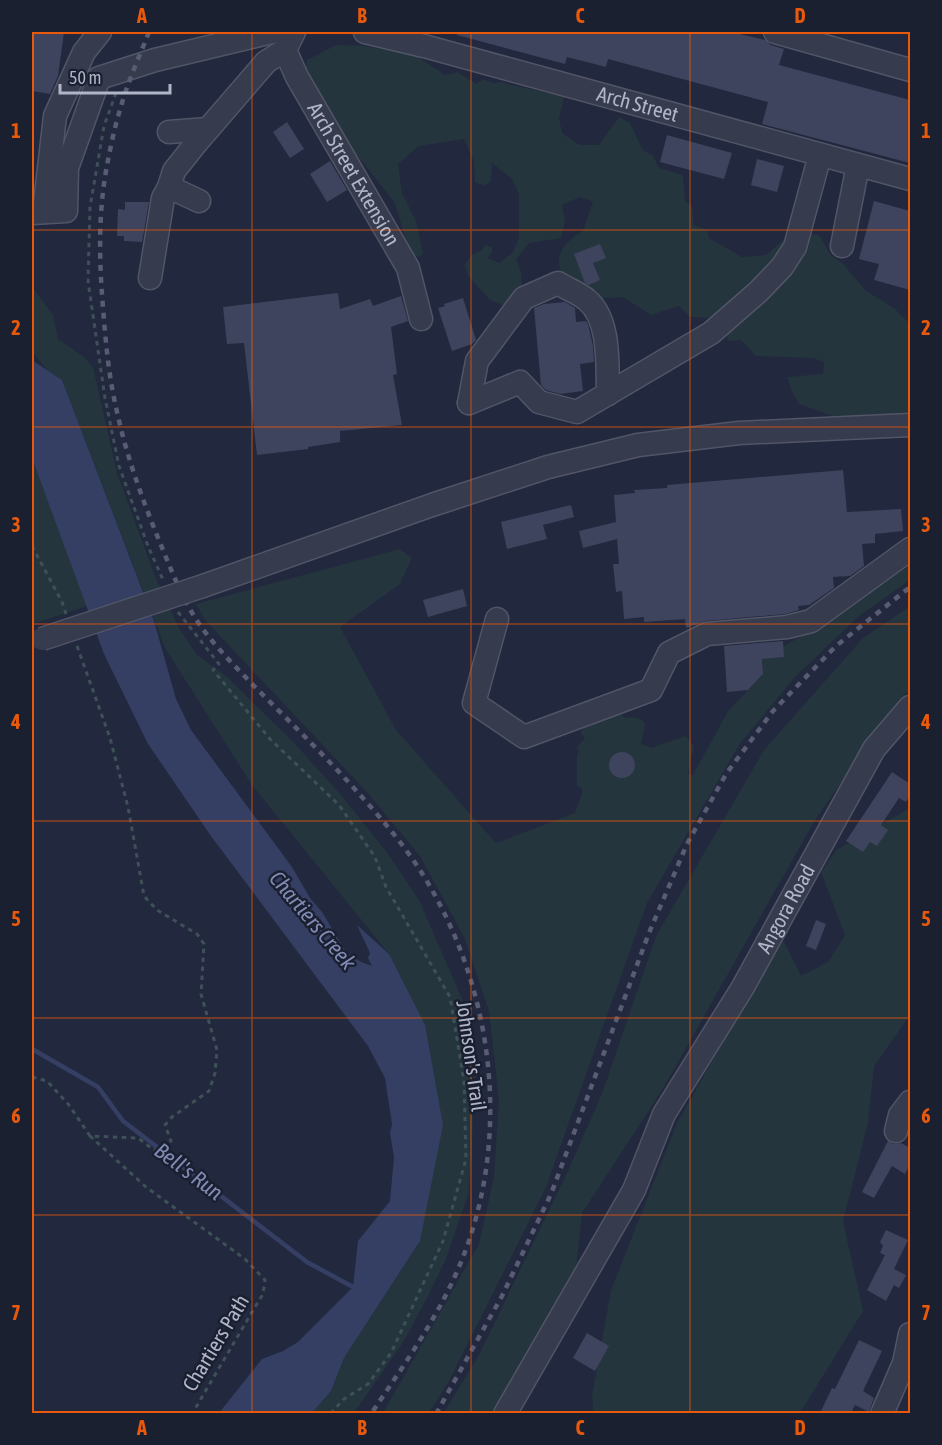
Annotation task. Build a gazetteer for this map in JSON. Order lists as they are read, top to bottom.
{
  "streets": {
    "street": ["Arch Street", "Arch Street Extension", "Angora Road"],
    "path": ["Johnson's Trail", "Chartiers Path"]
  },
  "water": ["Chartiers Creek", "Bell's Run"],
  "scale_bar": "50 m",
  "grid": {
    "columns": [
      "A",
      "B",
      "C",
      "D"
    ],
    "rows": [
      "1",
      "2",
      "3",
      "4",
      "5",
      "6",
      "7"
    ]
  }
}
